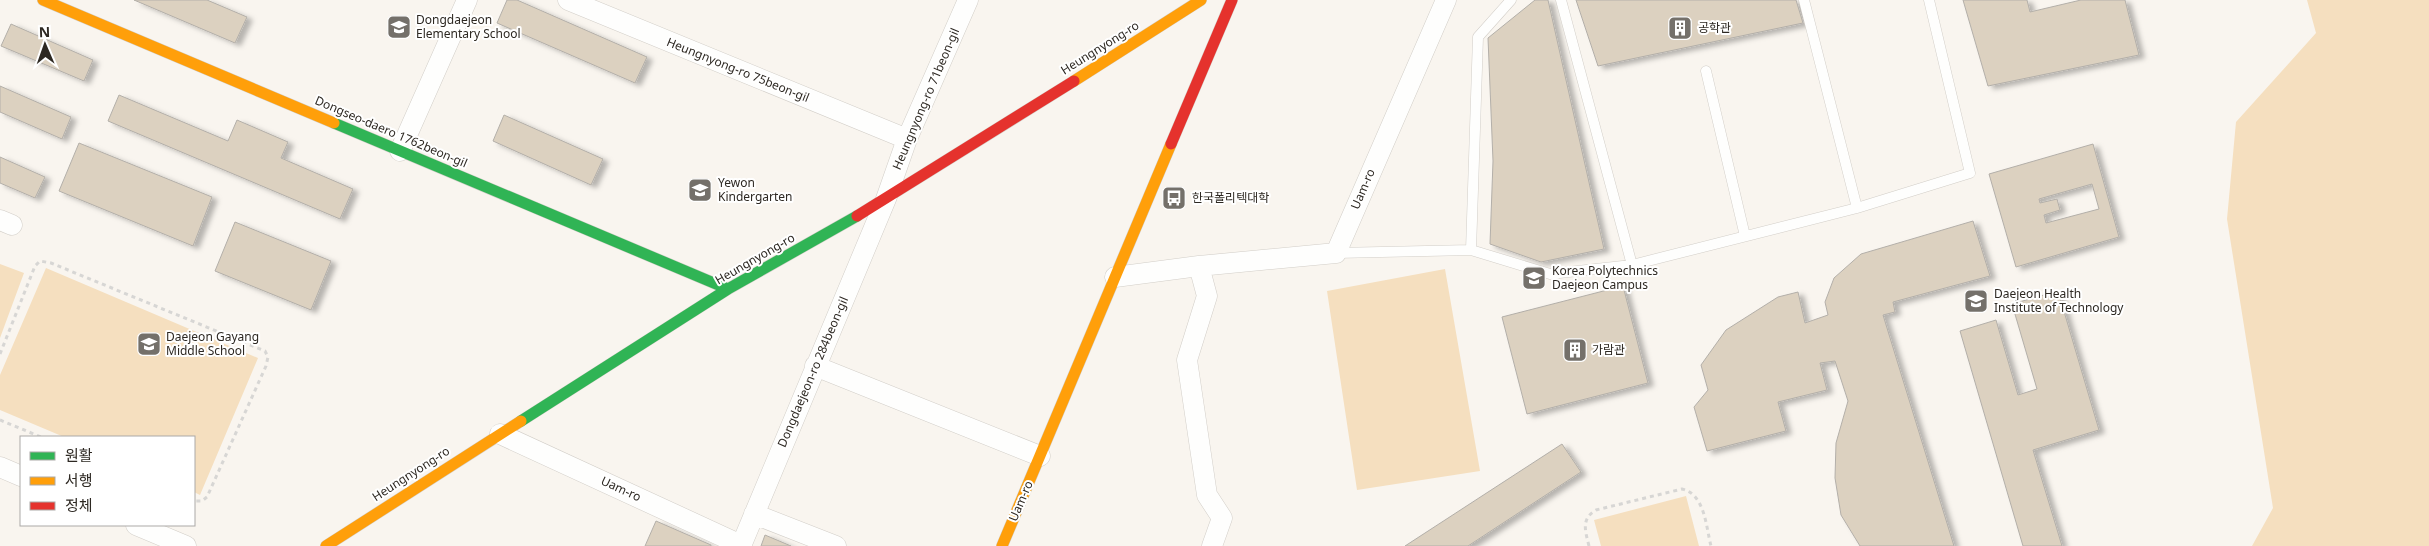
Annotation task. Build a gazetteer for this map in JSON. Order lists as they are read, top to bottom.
{
  "streets": {
    "main road": ["Heungnyong-ro", "Dongseo-daero 1762beon-gil", "Uam-ro"],
    "street": ["Heungnyong-ro 75beon-gil", "Heungnyong-ro 71beon-gil", "Dongdaejeon-ro 284beon-gil"]
  },
  "crossings": [
    ["Heungnyong-ro", "Heungnyong-ro 71beon-gil"],
    ["Heungnyong-ro", "Dongseo-daero 1762beon-gil"],
    ["Heungnyong-ro", "Uam-ro"],
    ["Heungnyong-ro", "Dongdaejeon-ro 284beon-gil"],
    ["Heungnyong-ro 75beon-gil", "Heungnyong-ro 71beon-gil"],
    ["Heungnyong-ro 71beon-gil", "Dongdaejeon-ro 284beon-gil"],
    ["Uam-ro", "Dongdaejeon-ro 284beon-gil"]
  ],
  "places": {
    "school or university": [
      "Dongdaejeon Elementary School",
      "Yewon Kindergarten",
      "Korea Polytechnics Daejeon Campus",
      "Daejeon Health Institute of Technology",
      "Daejeon Gayang Middle School"
    ],
    "building": ["공학관", "가람관"],
    "bus stop": ["한국폴리텍대학"]
  },
  "legend": ["원활", "서행", "정체"],
  "north": "top"
}
